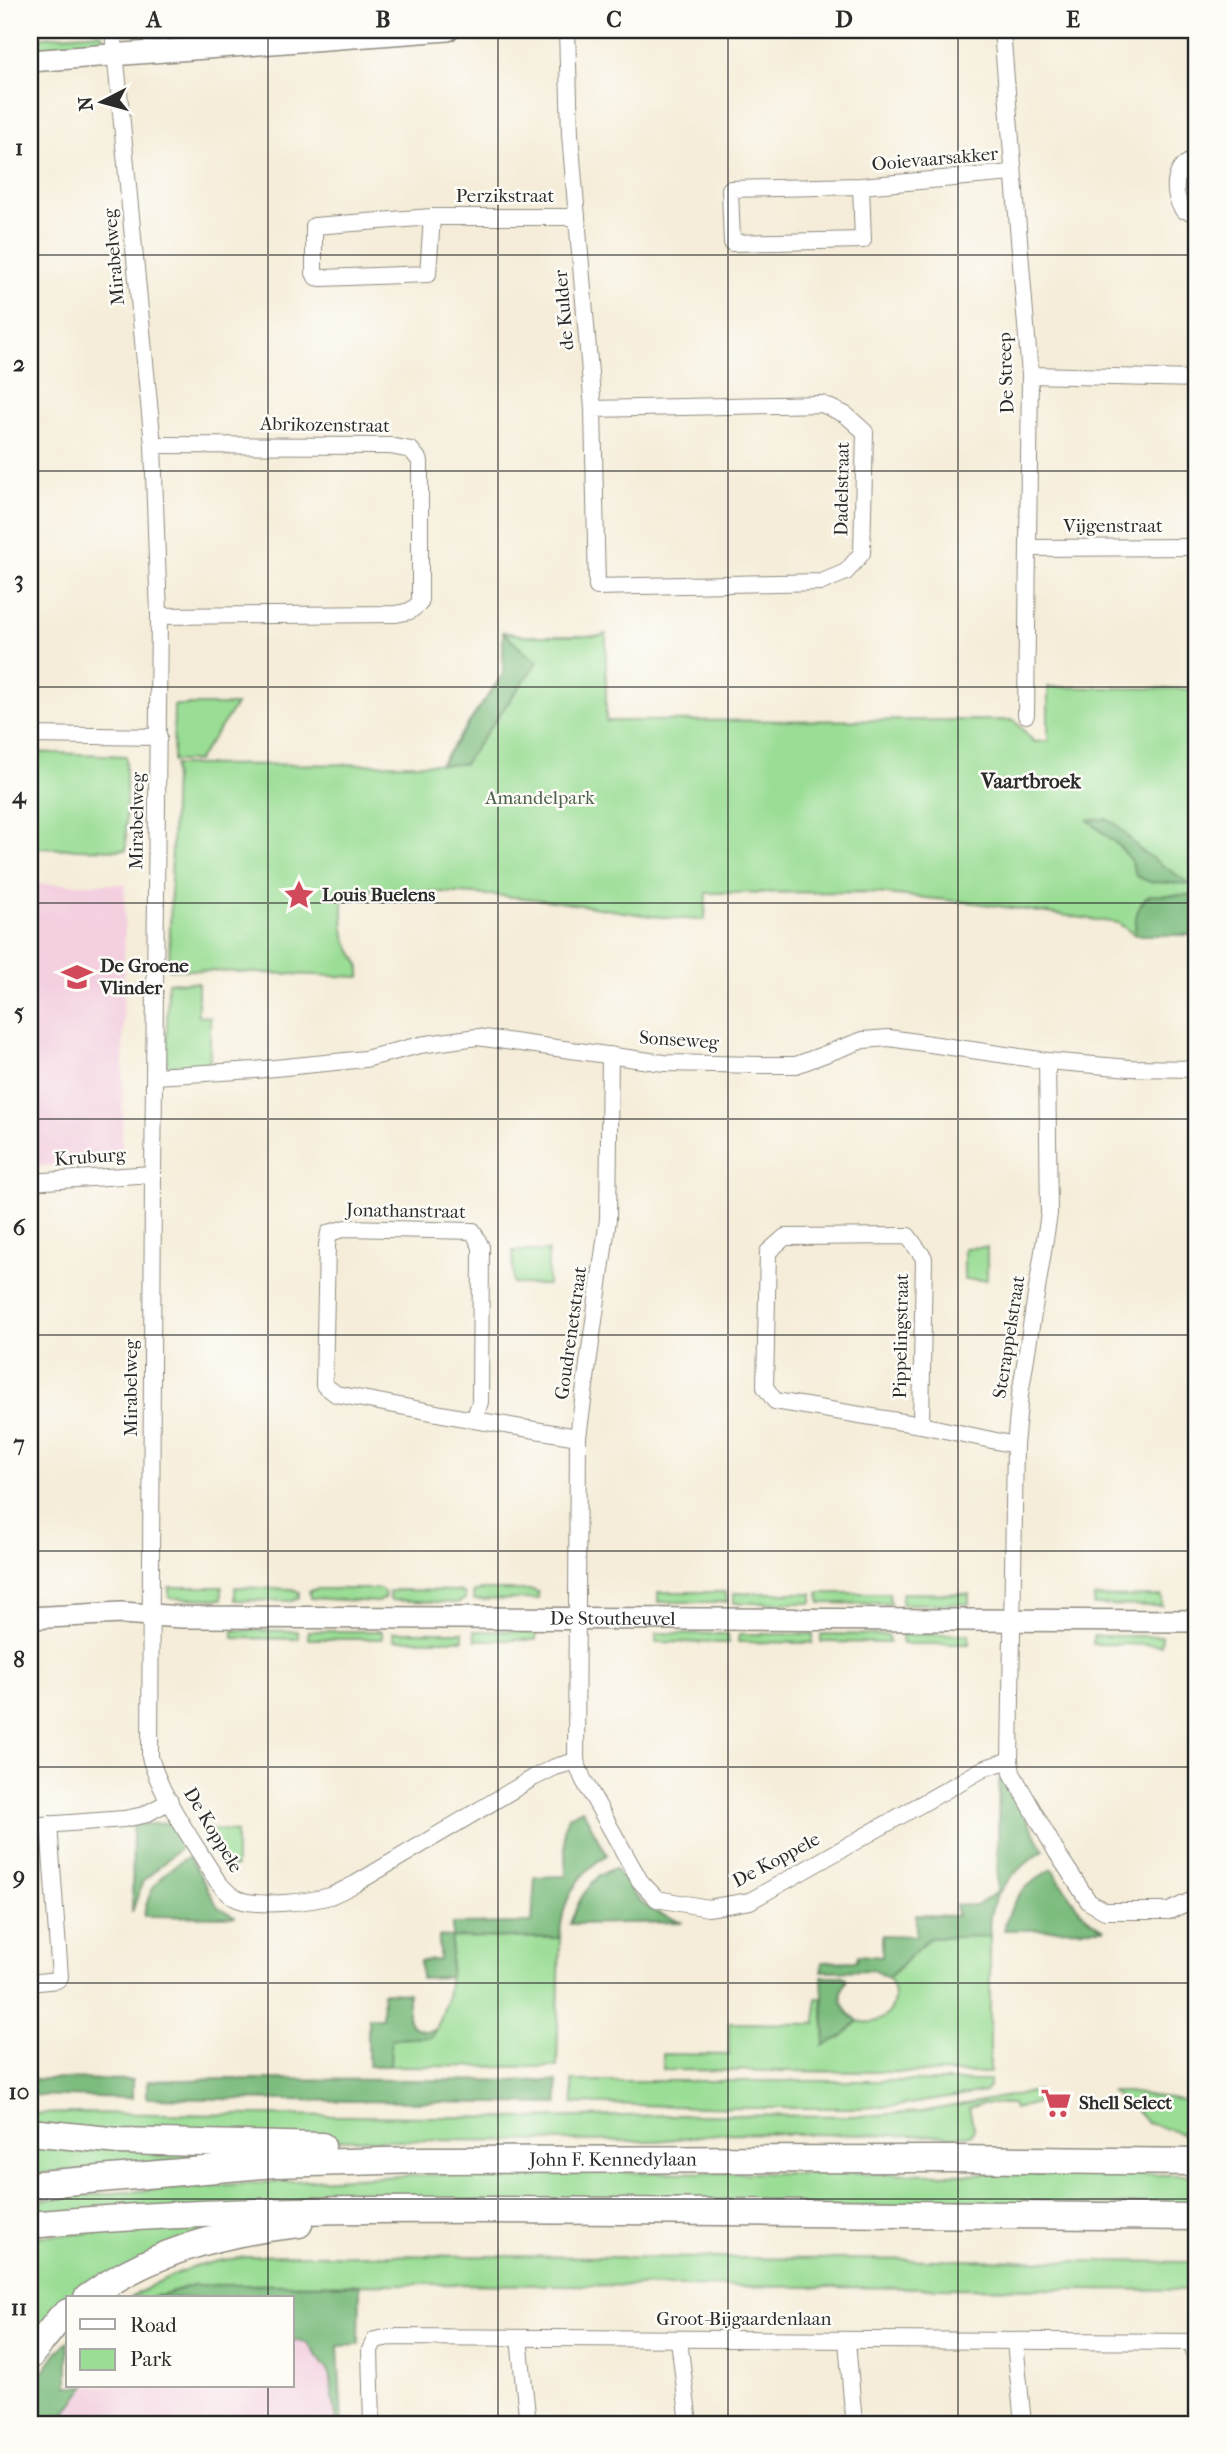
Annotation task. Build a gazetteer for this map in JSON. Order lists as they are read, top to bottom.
{
  "streets": {
    "main road": ["John F. Kennedylaan"],
    "street": [
      "Ooievaarsakker",
      "Perzikstraat",
      "Mirabelweg",
      "de Kulder",
      "De Streep",
      "Abrikozenstraat",
      "Dadelstraat",
      "Vijgenstraat",
      "Sonseweg",
      "Kruburg",
      "Jonathanstraat",
      "Goudrenetstraat",
      "Pippelingstraat",
      "Sterappelstraat",
      "De Stoutheuvel",
      "De Koppele",
      "Groot-Bijgaardenlaan"
    ]
  },
  "crossings": [
    ["Ooievaarsakker", "De Streep"],
    ["Perzikstraat", "de Kulder"],
    ["Mirabelweg", "Abrikozenstraat"],
    ["Mirabelweg", "Sonseweg"],
    ["Mirabelweg", "Kruburg"],
    ["Mirabelweg", "De Stoutheuvel"],
    ["Mirabelweg", "De Koppele"],
    ["de Kulder", "Dadelstraat"],
    ["De Streep", "Vijgenstraat"],
    ["Sonseweg", "Goudrenetstraat"],
    ["Sonseweg", "Sterappelstraat"],
    ["Jonathanstraat", "Goudrenetstraat"],
    ["Goudrenetstraat", "De Stoutheuvel"],
    ["Goudrenetstraat", "De Koppele"],
    ["Pippelingstraat", "Sterappelstraat"],
    ["Sterappelstraat", "De Stoutheuvel"],
    ["De Stoutheuvel", "De Koppele"]
  ],
  "districts": ["Vaartbroek"],
  "parks": ["Amandelpark"],
  "places": {
    "place": ["Louis Buelens"],
    "school or university": ["De Groene Vlinder"],
    "supermarket": ["Shell Select"]
  },
  "legend": ["Road", "Park"],
  "north": "left",
  "grid": {
    "columns": [
      "A",
      "B",
      "C",
      "D",
      "E"
    ],
    "rows": [
      "1",
      "2",
      "3",
      "4",
      "5",
      "6",
      "7",
      "8",
      "9",
      "10",
      "11"
    ]
  }
}
